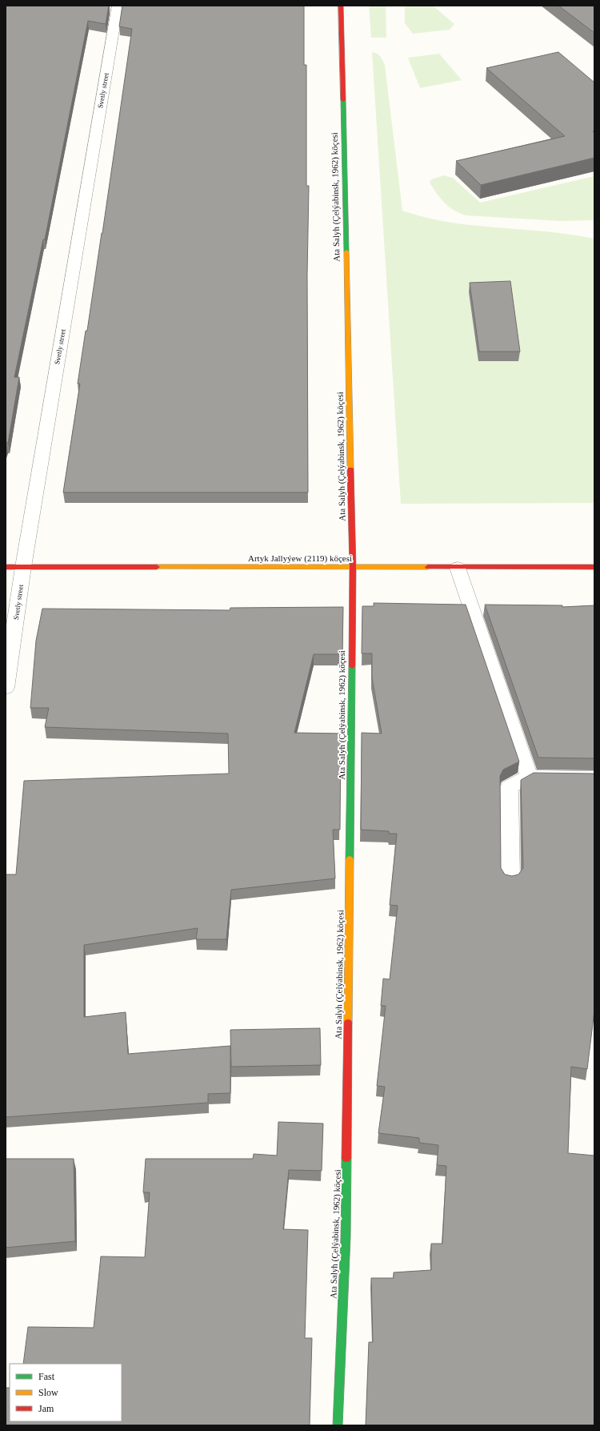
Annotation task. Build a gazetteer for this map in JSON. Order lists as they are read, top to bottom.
{
  "streets": {
    "street": ["Svetly street", "Ata Salyh (Çelýabinsk, 1962) köçesi", "Artyk Jallyýew (2119) köçesi"]
  },
  "crossings": [
    ["Svetly street", "Artyk Jallyýew (2119) köçesi"],
    ["Ata Salyh (Çelýabinsk, 1962) köçesi", "Artyk Jallyýew (2119) köçesi"]
  ],
  "legend": ["Fast", "Slow", "Jam"]
}
